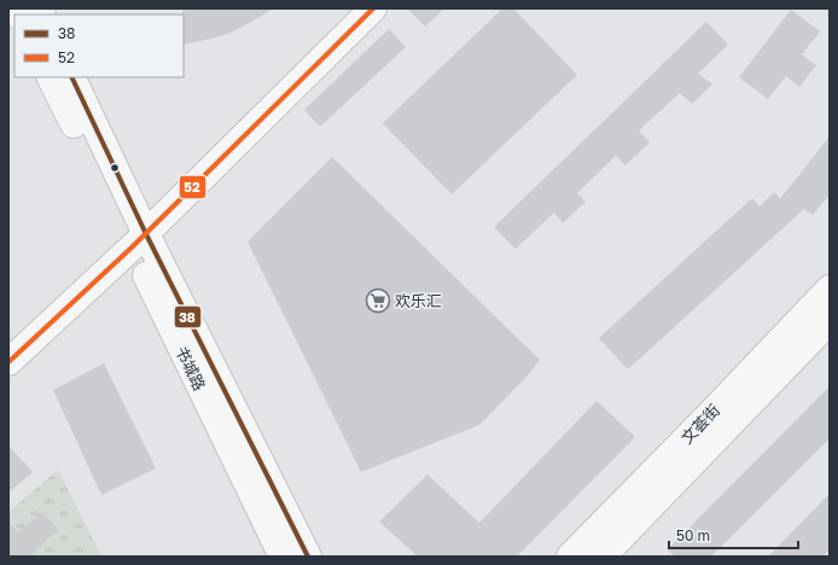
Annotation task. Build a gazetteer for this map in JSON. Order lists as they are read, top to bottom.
{
  "streets": {
    "main road": ["书城路", "文荟街"]
  },
  "places": {
    "supermarket": ["欢乐汇"]
  },
  "lines": ["transit line 52", "transit line 38"],
  "legend": ["38", "52"],
  "scale_bar": "50 m"
}
